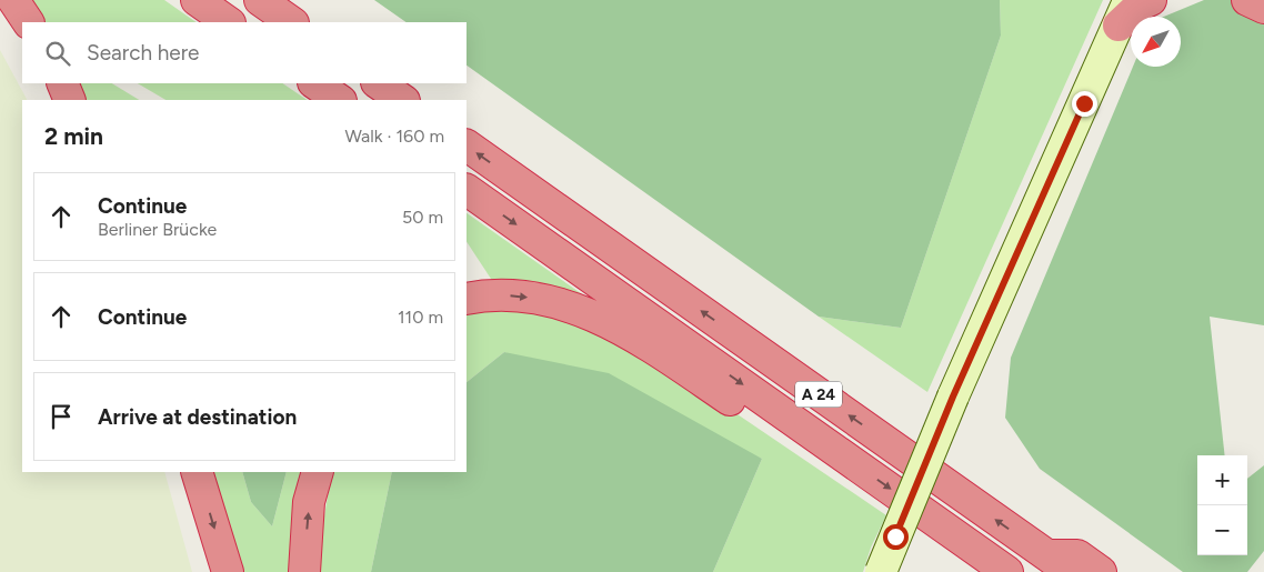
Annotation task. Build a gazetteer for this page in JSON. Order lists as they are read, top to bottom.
{
  "streets": {
    "highway": ["A 24"]
  },
  "north": "bottom left",
  "page": {
    "search": "Search here",
    "heading": ["2 min", "Walk · 160 m"],
    "list": [
      ["Continue", "Berliner Brücke", "50 m"],
      ["Continue", "110 m"],
      "Arrive at destination"
    ],
    "map_buttons": ["+", "−"]
  }
}
